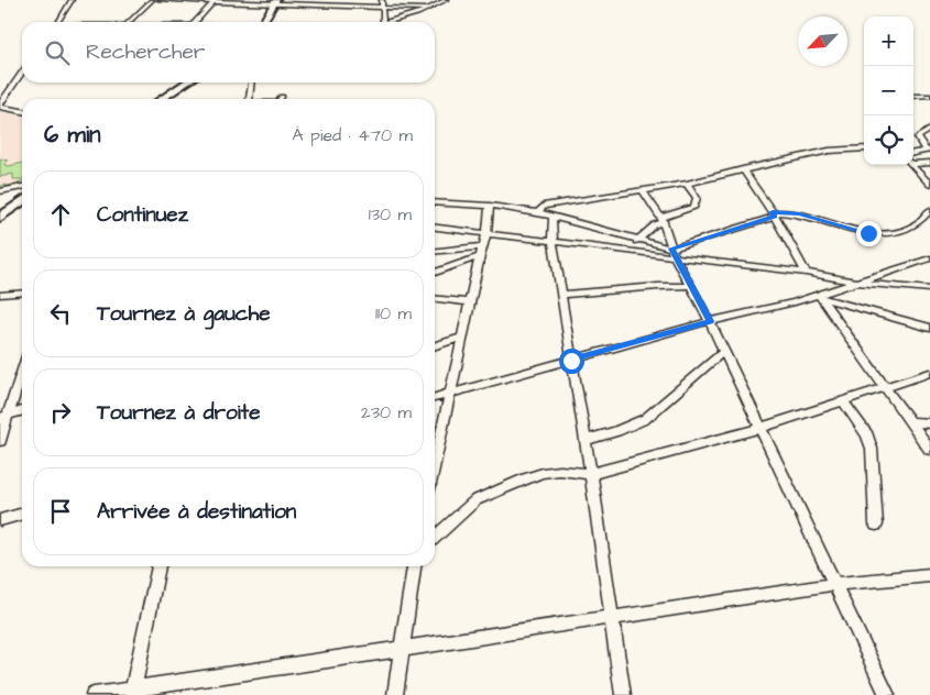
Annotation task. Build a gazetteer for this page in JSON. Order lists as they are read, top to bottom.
{
  "north": "bottom left",
  "page": {
    "map_buttons": ["+", "−"],
    "search": "Rechercher",
    "heading": ["6 min", "À pied · 470 m"],
    "list": [
      ["Continuez", "130 m"],
      ["Tournez à gauche", "110 m"],
      ["Tournez à droite", "230 m"],
      "Arrivée à destination"
    ]
  }
}
